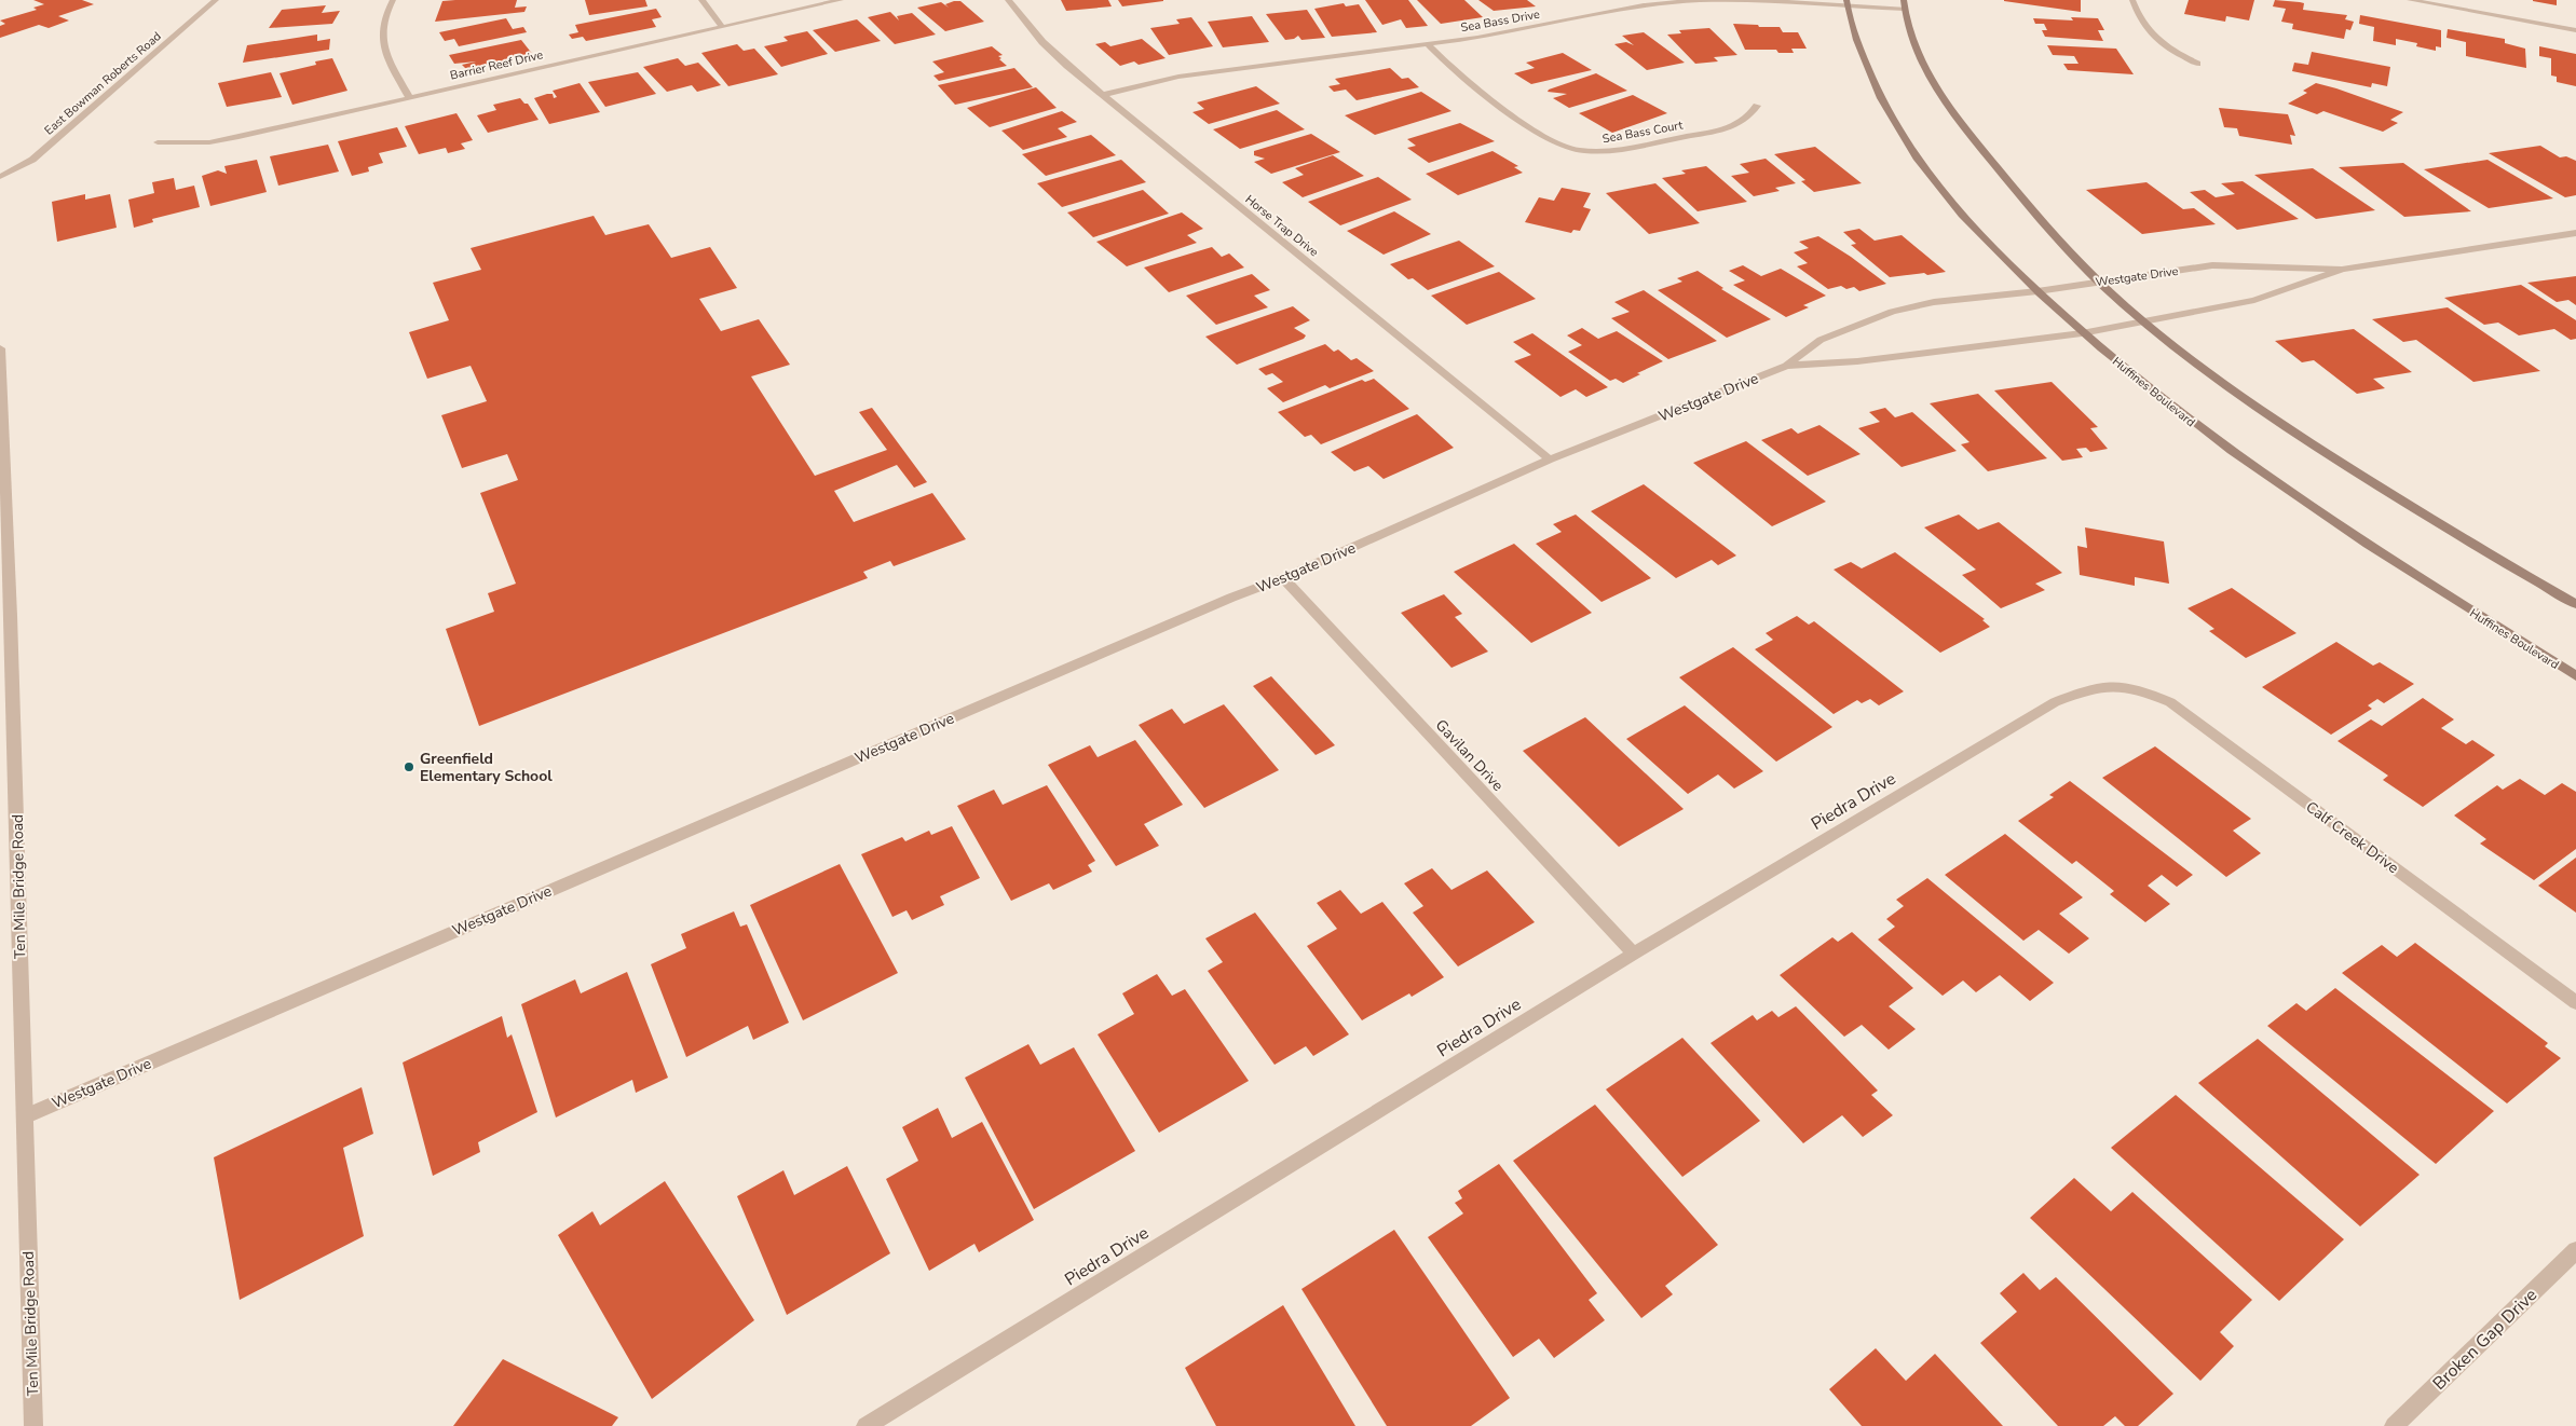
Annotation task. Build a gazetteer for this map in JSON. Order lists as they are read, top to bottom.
{
  "streets": {
    "main road": ["Huffines Boulevard"],
    "street": [
      "Sea Bass Drive",
      "Barrier Reef Drive",
      "East Bowman Roberts Road",
      "Sea Bass Court",
      "Horse Trap Drive",
      "Westgate Drive",
      "Gavilan Drive",
      "Piedra Drive",
      "Calf Creek Drive",
      "Ten Mile Bridge Road",
      "Broken Gap Drive"
    ]
  },
  "crossings": [
    ["Sea Bass Drive", "Sea Bass Court"],
    ["Sea Bass Drive", "Horse Trap Drive"],
    ["Sea Bass Drive", "Huffines Boulevard"],
    ["Horse Trap Drive", "Westgate Drive"],
    ["Westgate Drive", "Huffines Boulevard"],
    ["Westgate Drive", "Gavilan Drive"],
    ["Westgate Drive", "Ten Mile Bridge Road"],
    ["Gavilan Drive", "Piedra Drive"],
    ["Piedra Drive", "Calf Creek Drive"]
  ],
  "places": ["Greenfield Elementary School"]
}
